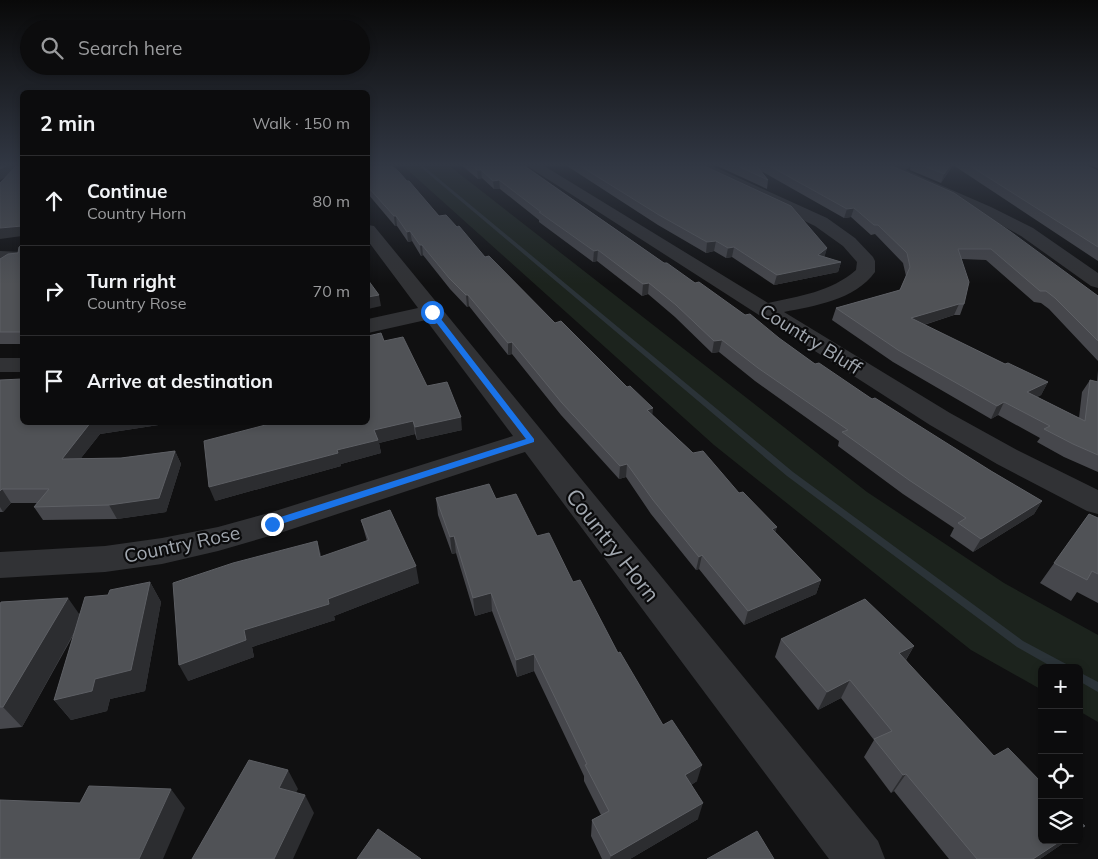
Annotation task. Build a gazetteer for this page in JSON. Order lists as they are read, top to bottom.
{
  "streets": {
    "street": ["Country Bluff", "Country Rose", "Country Horn"]
  },
  "crossings": [
    ["Country Rose", "Country Horn"]
  ],
  "page": {
    "search": "Search here",
    "heading": ["2 min", "Walk · 150 m"],
    "list": [
      ["Continue", "Country Horn", "80 m"],
      ["Turn right", "Country Rose", "70 m"],
      "Arrive at destination"
    ],
    "map_buttons": ["+", "−"]
  }
}
